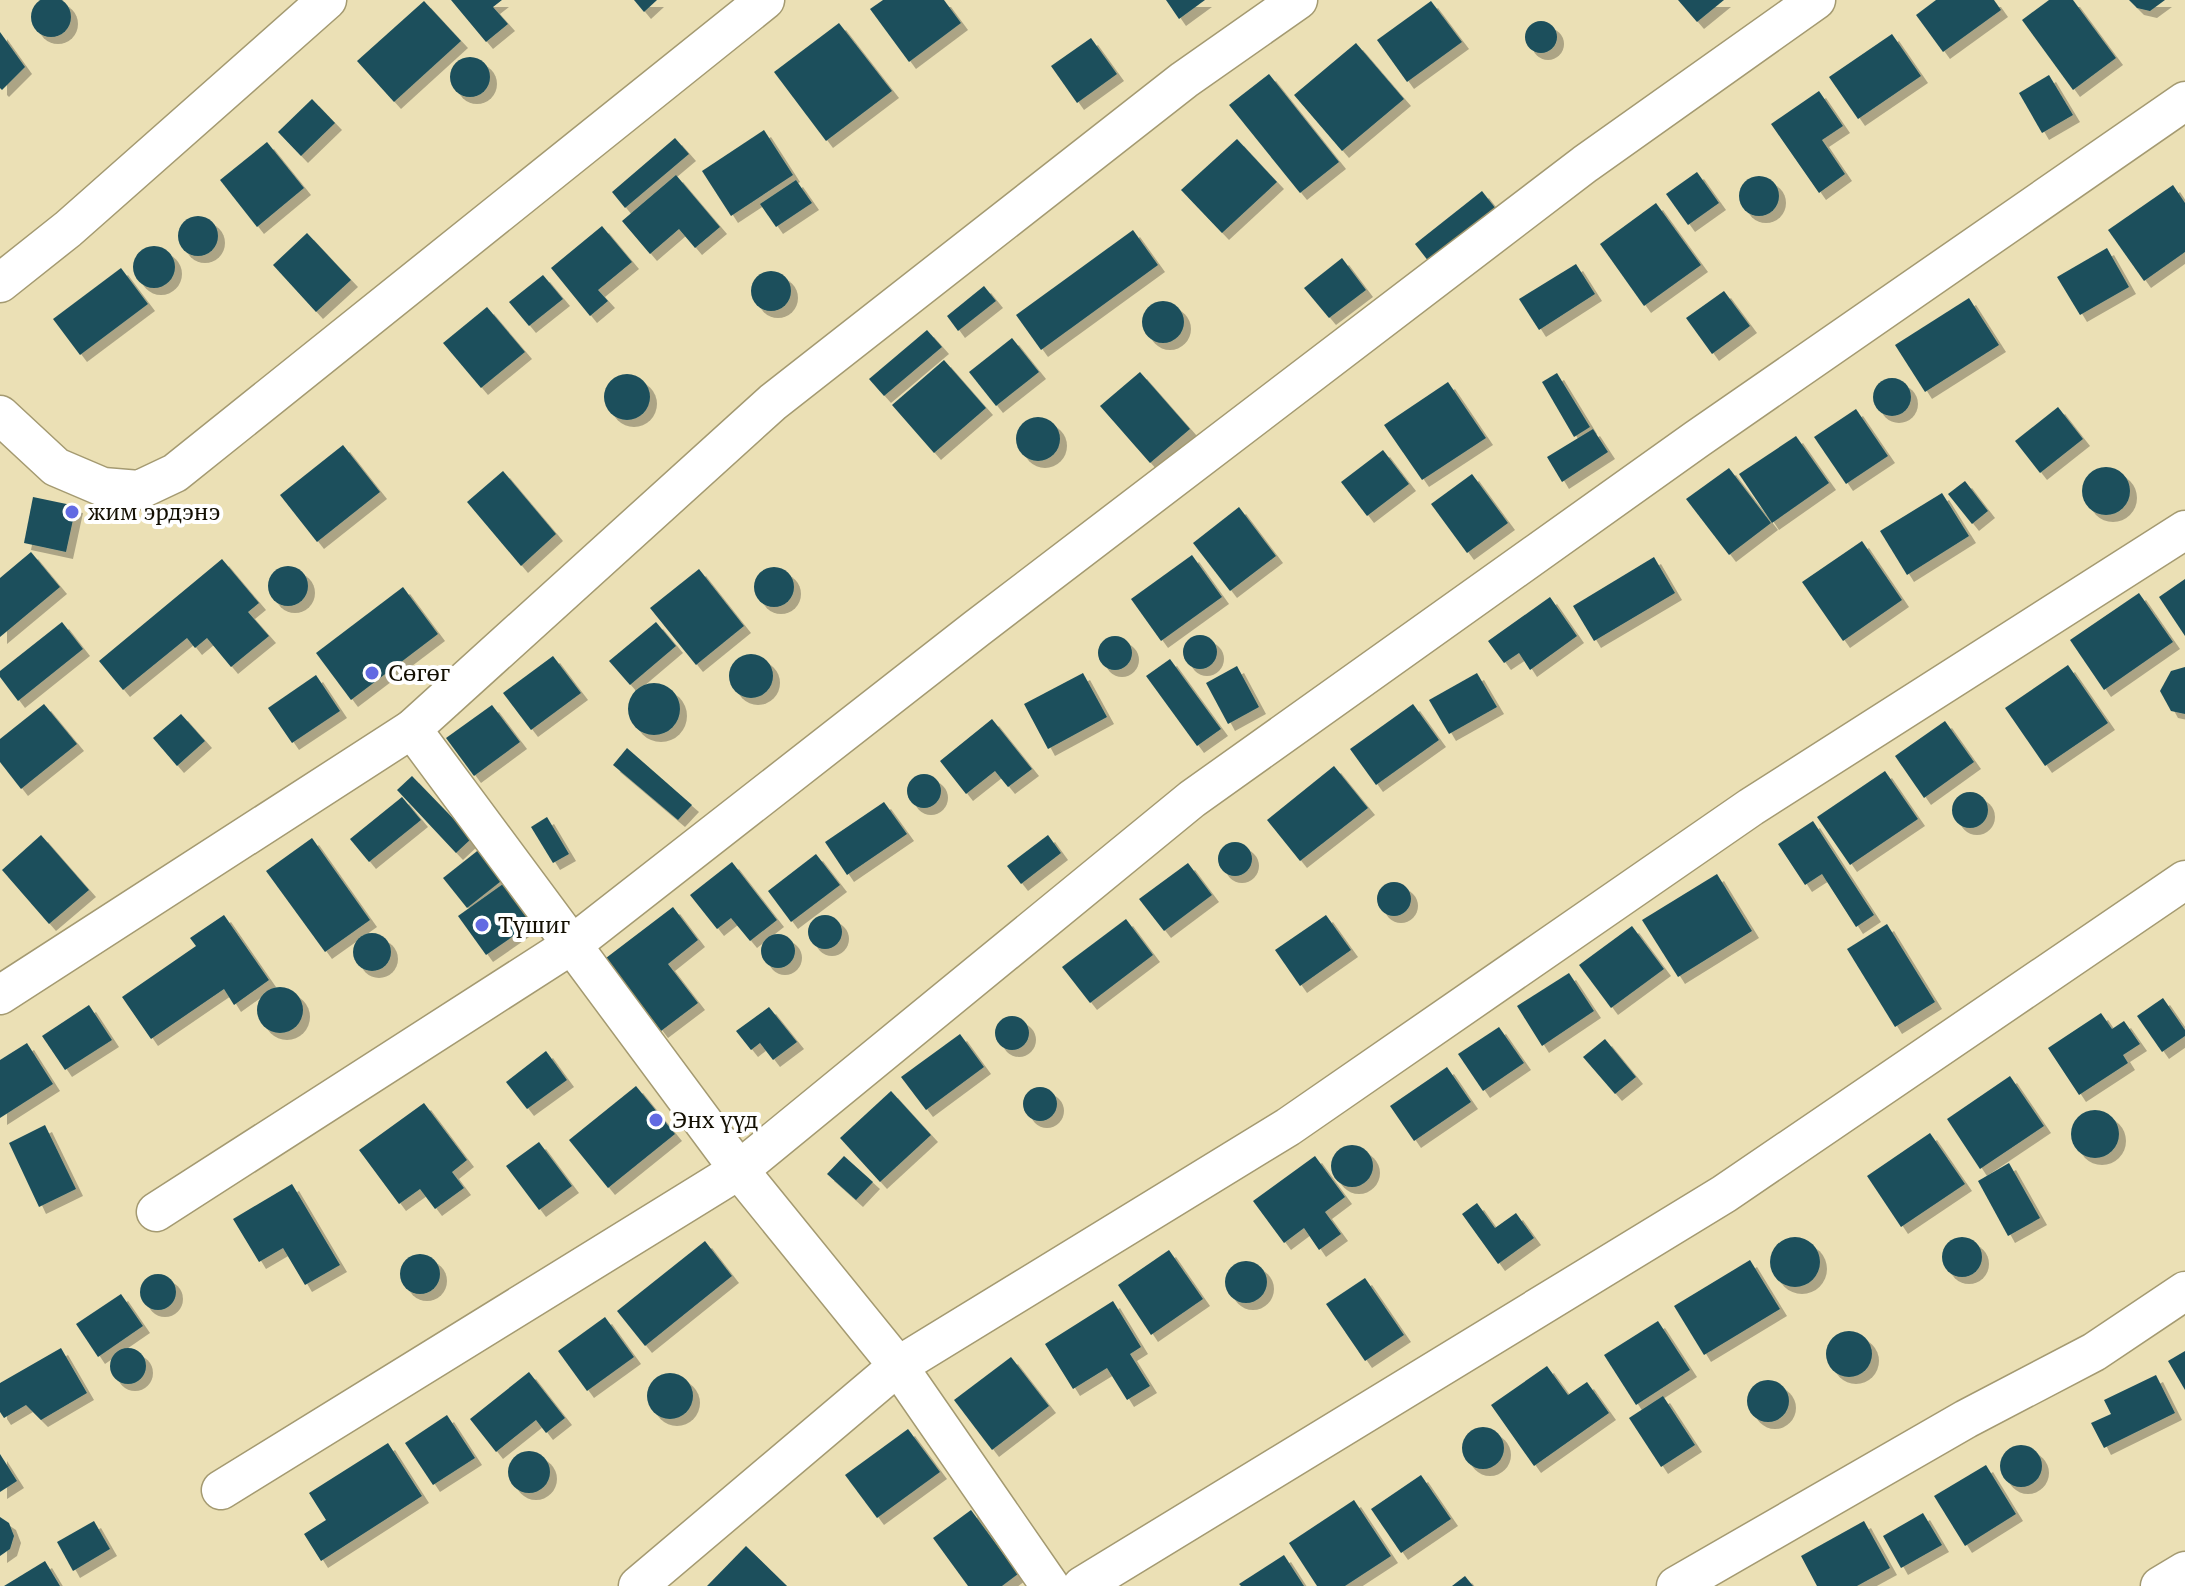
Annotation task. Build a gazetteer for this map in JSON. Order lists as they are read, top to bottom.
{
  "places": [
    "жим эрдэнэ",
    "Сөгөг",
    "Түшиг",
    "Энх үүд"
  ]
}
